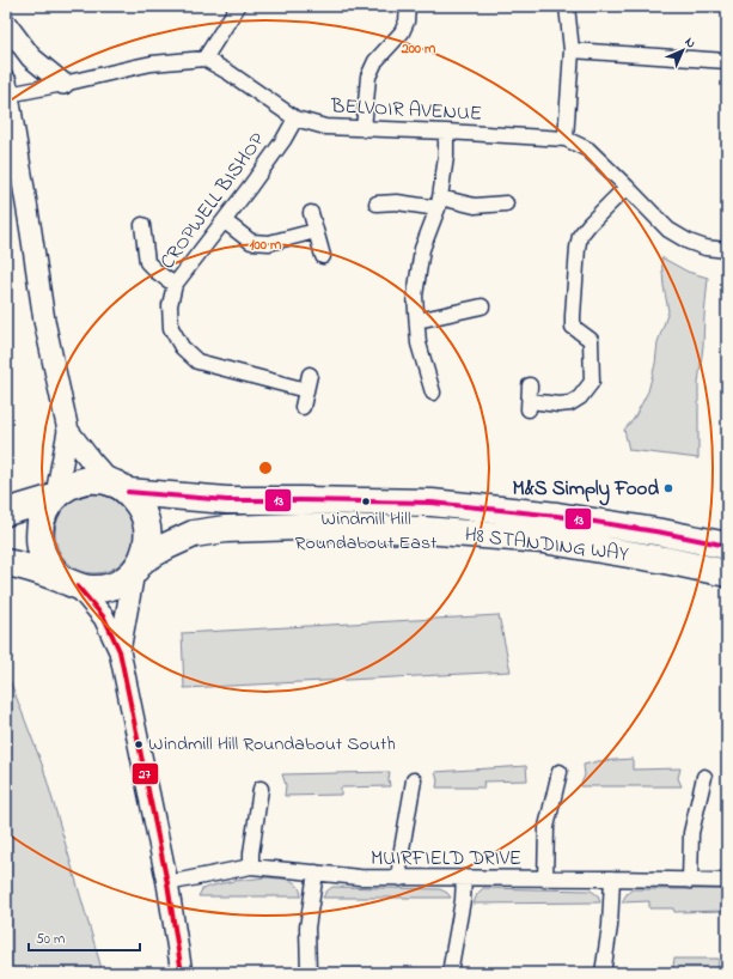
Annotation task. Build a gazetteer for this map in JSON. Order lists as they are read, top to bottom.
{
  "streets": {
    "highway": ["H8 STANDING WAY"],
    "street": ["BELVOIR AVENUE", "CROPWELL BISHOP", "MUIRFIELD DRIVE"]
  },
  "crossings": [
    ["BELVOIR AVENUE", "CROPWELL BISHOP"]
  ],
  "places": ["M&S Simply Food", "Windmill Hill Roundabout East", "Windmill Hill Roundabout South"],
  "lines": ["transit line 13", "transit line 27"],
  "scale_bar": "50 m",
  "north": "top right",
  "rings": ["200 m", "100 m"]
}
